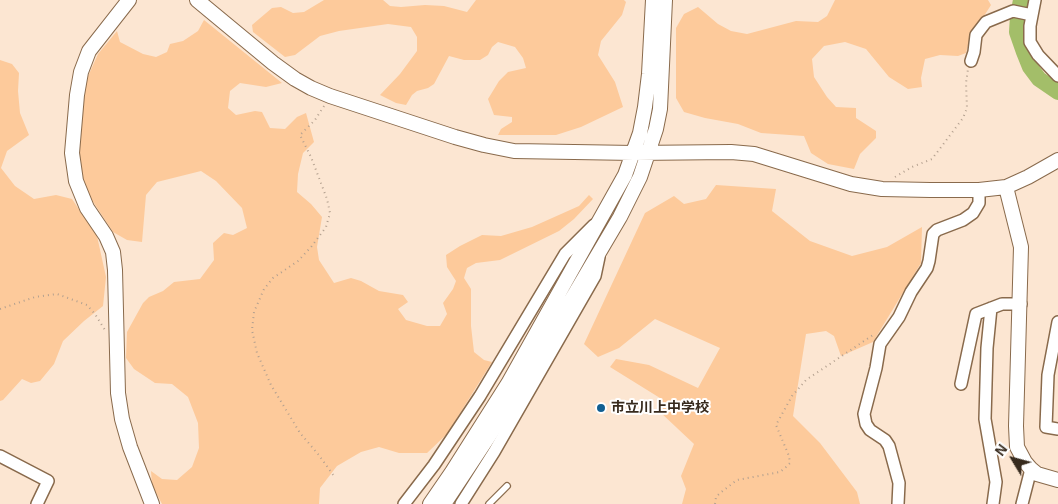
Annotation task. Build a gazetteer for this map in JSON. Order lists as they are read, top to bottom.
{
  "places": ["市立川上中学校"],
  "north": "top left"
}
